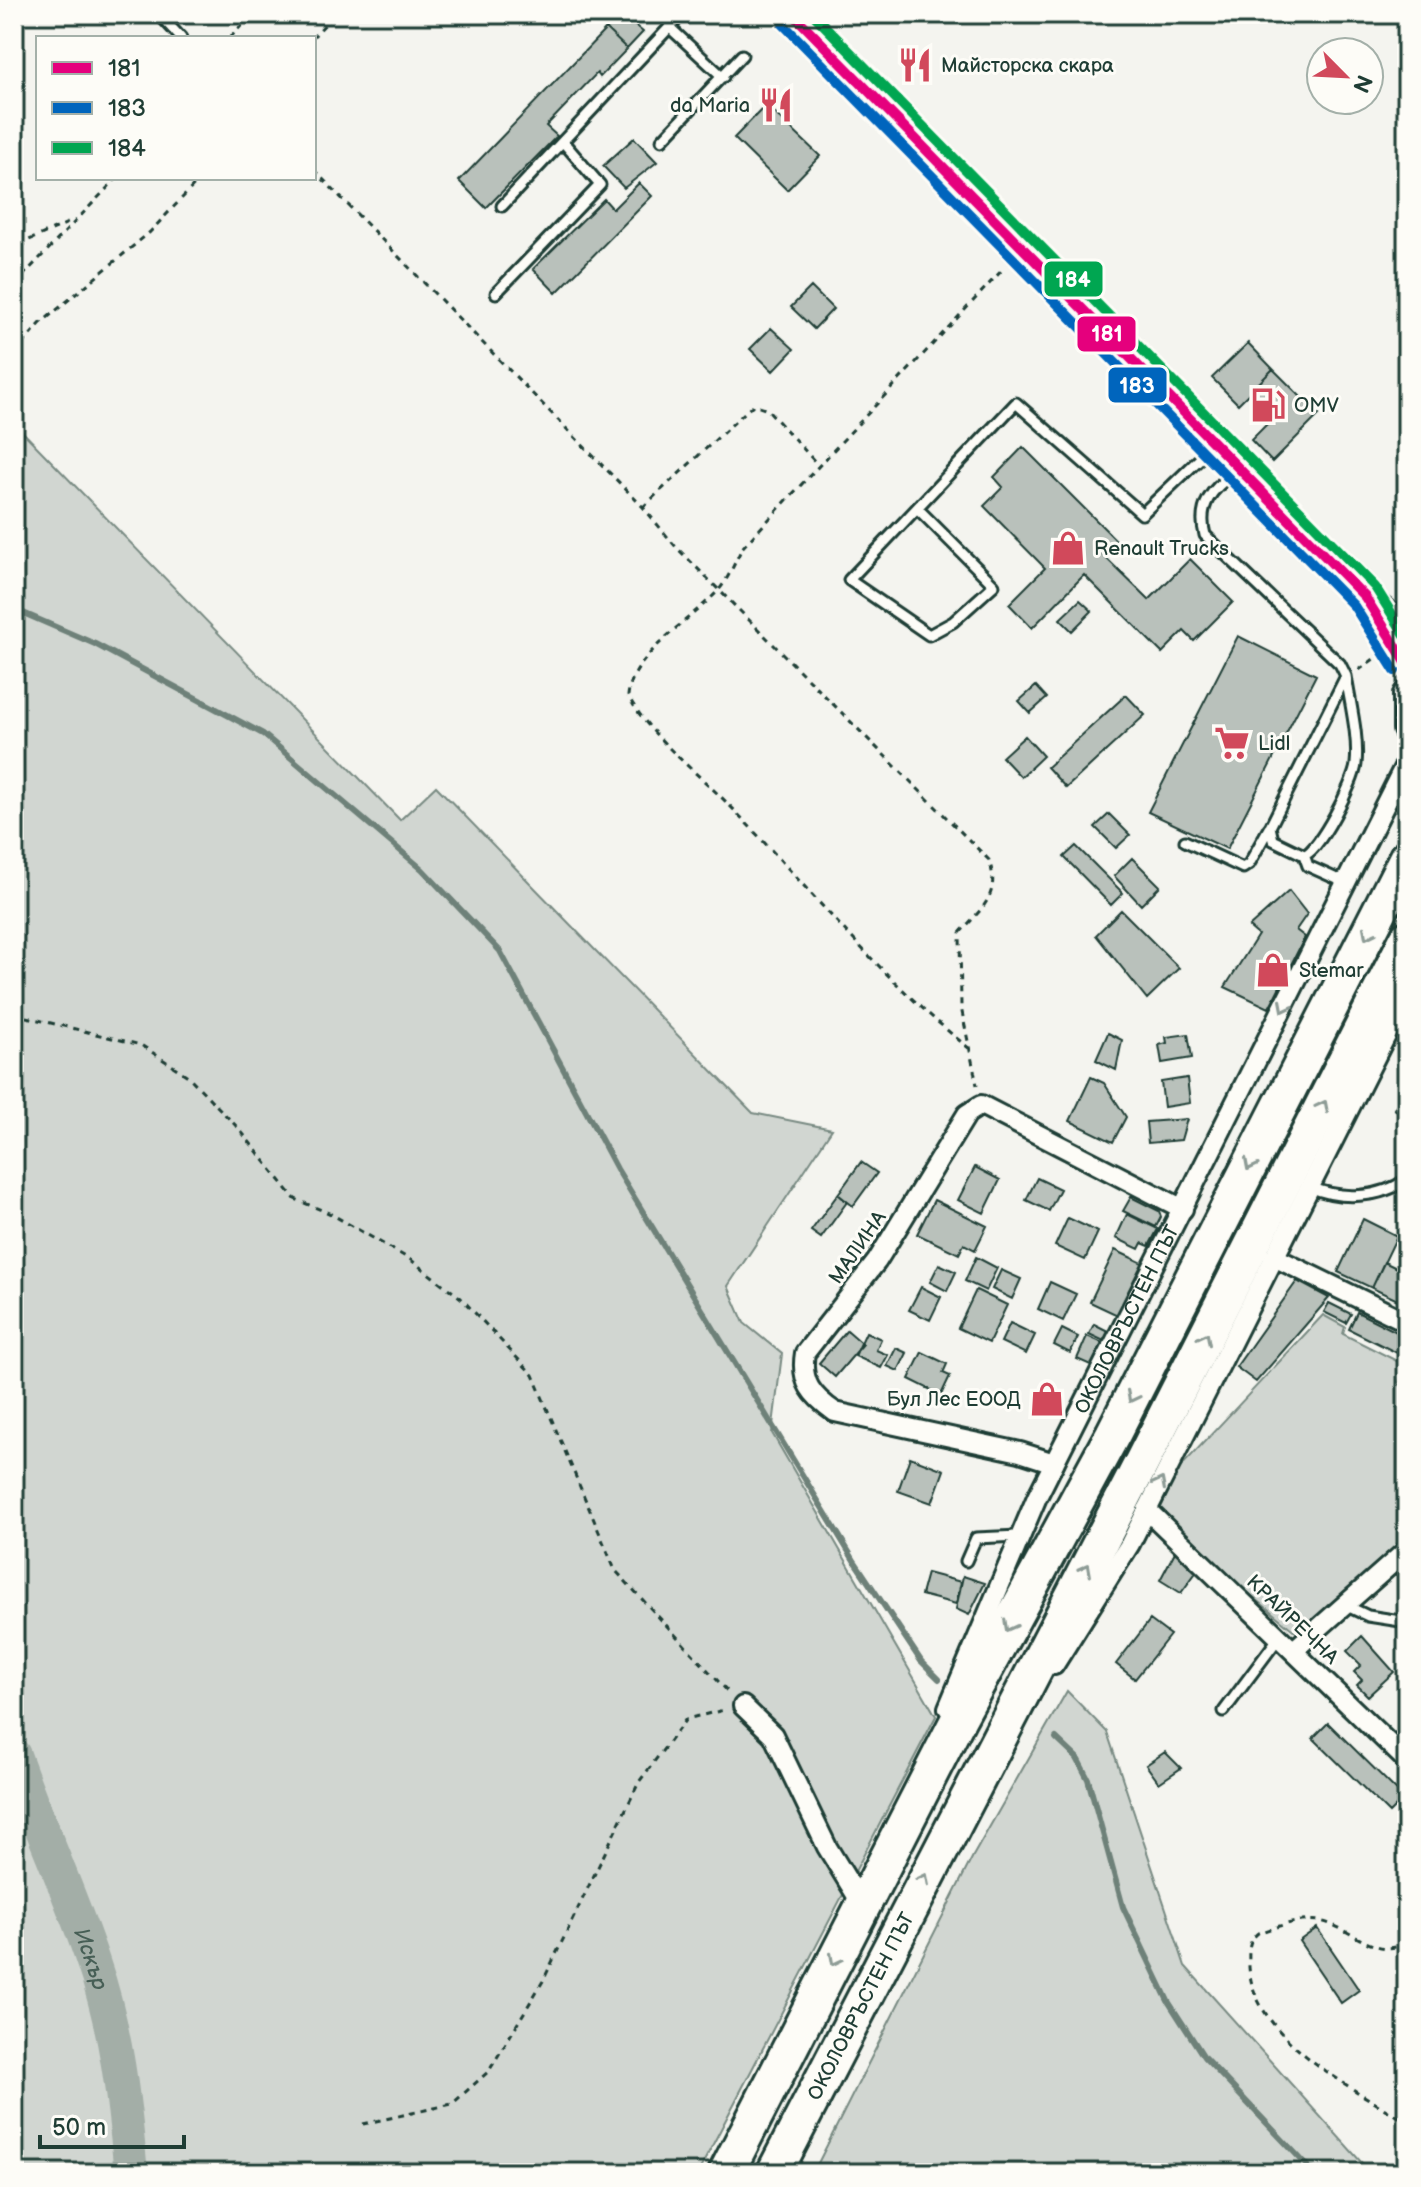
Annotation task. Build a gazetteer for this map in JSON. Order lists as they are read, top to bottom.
{
  "streets": {
    "highway": ["ОКОЛОВРЪСТЕН ПЪТ"],
    "street": ["МАЛИНА", "КРАЙРЕЧНА"]
  },
  "crossings": [
    ["МАЛИНА", "ОКОЛОВРЪСТЕН ПЪТ"],
    ["ОКОЛОВРЪСТЕН ПЪТ", "КРАЙРЕЧНА"]
  ],
  "water": ["Искър"],
  "places": {
    "restaurant": ["Майсторска скара", "da Maria"],
    "fuel station": ["OMV"],
    "shop": ["Renault Trucks", "Stemar", "Бул Лес ЕООД"],
    "supermarket": ["Lidl"]
  },
  "lines": ["transit line 181", "transit line 184", "transit line 183"],
  "legend": ["181", "183", "184"],
  "scale_bar": "50 m",
  "north": "bottom right"
}
